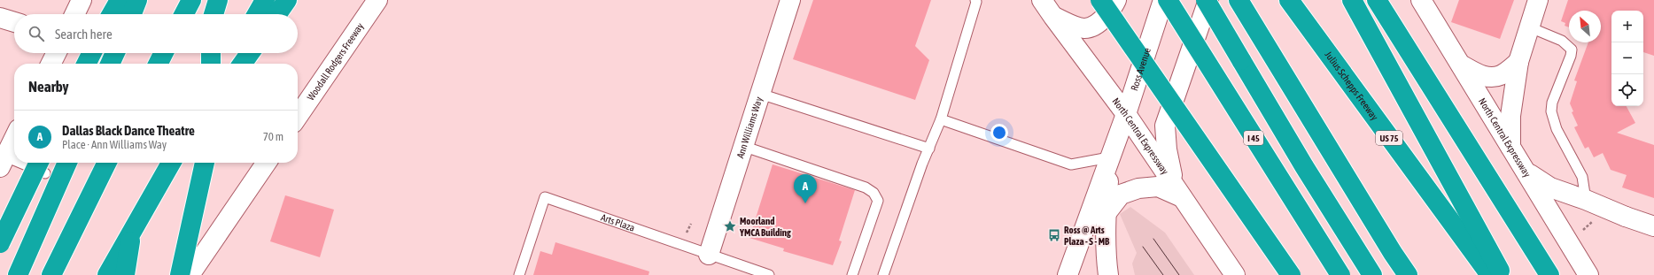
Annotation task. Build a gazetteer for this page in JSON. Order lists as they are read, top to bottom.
{
  "streets": {
    "highway": ["Julius Schepps Freeway", "I 45", "US 75"],
    "main road": [
      "Woodall Rodgers Freeway",
      "Ross Avenue",
      "Ann Williams Way",
      "North Central Expressway"
    ],
    "lane": ["Arts Plaza"]
  },
  "crossings": [
    ["Ross Avenue", "North Central Expressway"],
    ["Ann Williams Way", "Arts Plaza"]
  ],
  "places": {
    "place": ["Moorland YMCA Building"],
    "bus stop": ["Ross @ Arts Plaza - S - MB"]
  },
  "north": "top left",
  "page": {
    "map_buttons": ["+", "−"],
    "search": "Search here",
    "heading": "Nearby",
    "list": [
      {
        "mark": "A",
        "name": "Dallas Black Dance Theatre",
        "note": "Place · Ann Williams Way",
        "value": "70 m"
      }
    ],
    "pins": "A"
  }
}
